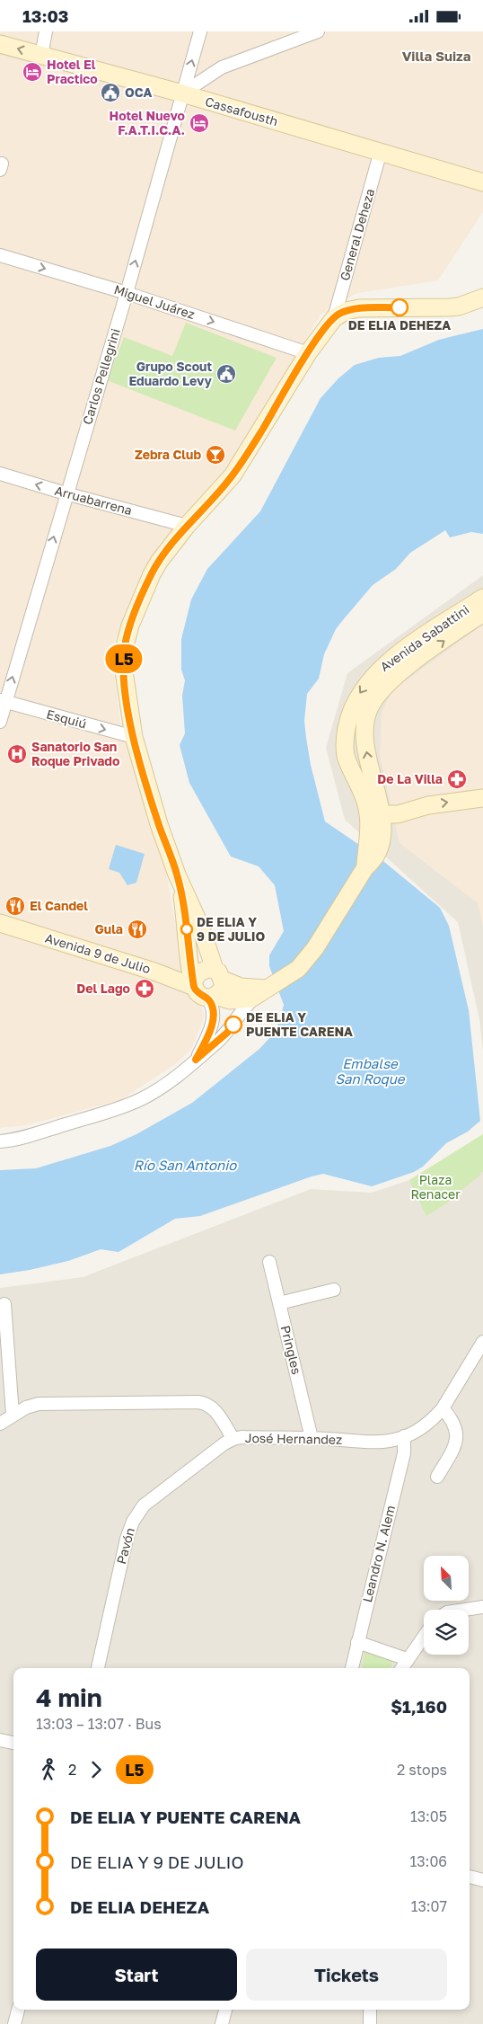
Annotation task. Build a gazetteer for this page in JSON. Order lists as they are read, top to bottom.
{
  "streets": {
    "main road": ["Cassafousth", "Avenida Sabattini", "Avenida 9 de Julio"],
    "street": [
      "General Deheza",
      "Miguel Juárez",
      "Carlos Pellegrini",
      "Arruabarrena",
      "Esquiú",
      "Pringles",
      "José Hernandez",
      "Pavón",
      "Leandro N. Alem"
    ]
  },
  "crossings": [
    ["Cassafousth", "General Deheza"],
    ["Cassafousth", "Carlos Pellegrini"],
    ["Miguel Juárez", "Carlos Pellegrini"],
    ["Carlos Pellegrini", "Arruabarrena"],
    ["Carlos Pellegrini", "Esquiú"],
    ["Avenida Sabattini", "Avenida 9 de Julio"],
    ["Pringles", "José Hernandez"],
    ["José Hernandez", "Pavón"],
    ["José Hernandez", "Leandro N. Alem"]
  ],
  "one_way": [
    "Miguel Juárez",
    "Carlos Pellegrini",
    "Arruabarrena",
    "Esquiú"
  ],
  "districts": ["Villa Suiza"],
  "water": ["Embalse San Roque", "Río San Antonio"],
  "parks": ["Plaza Renacer"],
  "places": {
    "hotel": ["Hotel El Practico", "Hotel Nuevo F.A.T.I.C.A."],
    "public building": ["OCA", "Grupo Scout Eduardo Levy"],
    "other": ["DE ELIA DEHEZA", "DE ELIA Y 9 DE JULIO", "DE ELIA Y PUENTE CARENA"],
    "bar": ["Zebra Club"],
    "hospital": ["Sanatorio San Roque Privado"],
    "pharmacy": ["De La Villa", "Del Lago"],
    "restaurant": ["El Candel", "Gula"]
  },
  "lines": ["bus line L5"],
  "north": "top left",
  "page": {
    "status": "13:03",
    "on_map": "L5",
    "heading": ["4 min", "13:03 – 13:07 · Bus", "$1,160"],
    "legs": ["2", "L5", "2 stops"],
    "list": [
      {
        "name": "DE ELIA Y PUENTE CARENA",
        "value": "13:05"
      },
      {
        "name": "DE ELIA Y 9 DE JULIO",
        "value": "13:06"
      },
      {
        "name": "DE ELIA DEHEZA",
        "value": "13:07"
      }
    ],
    "buttons": ["Start", "Tickets"]
  }
}
